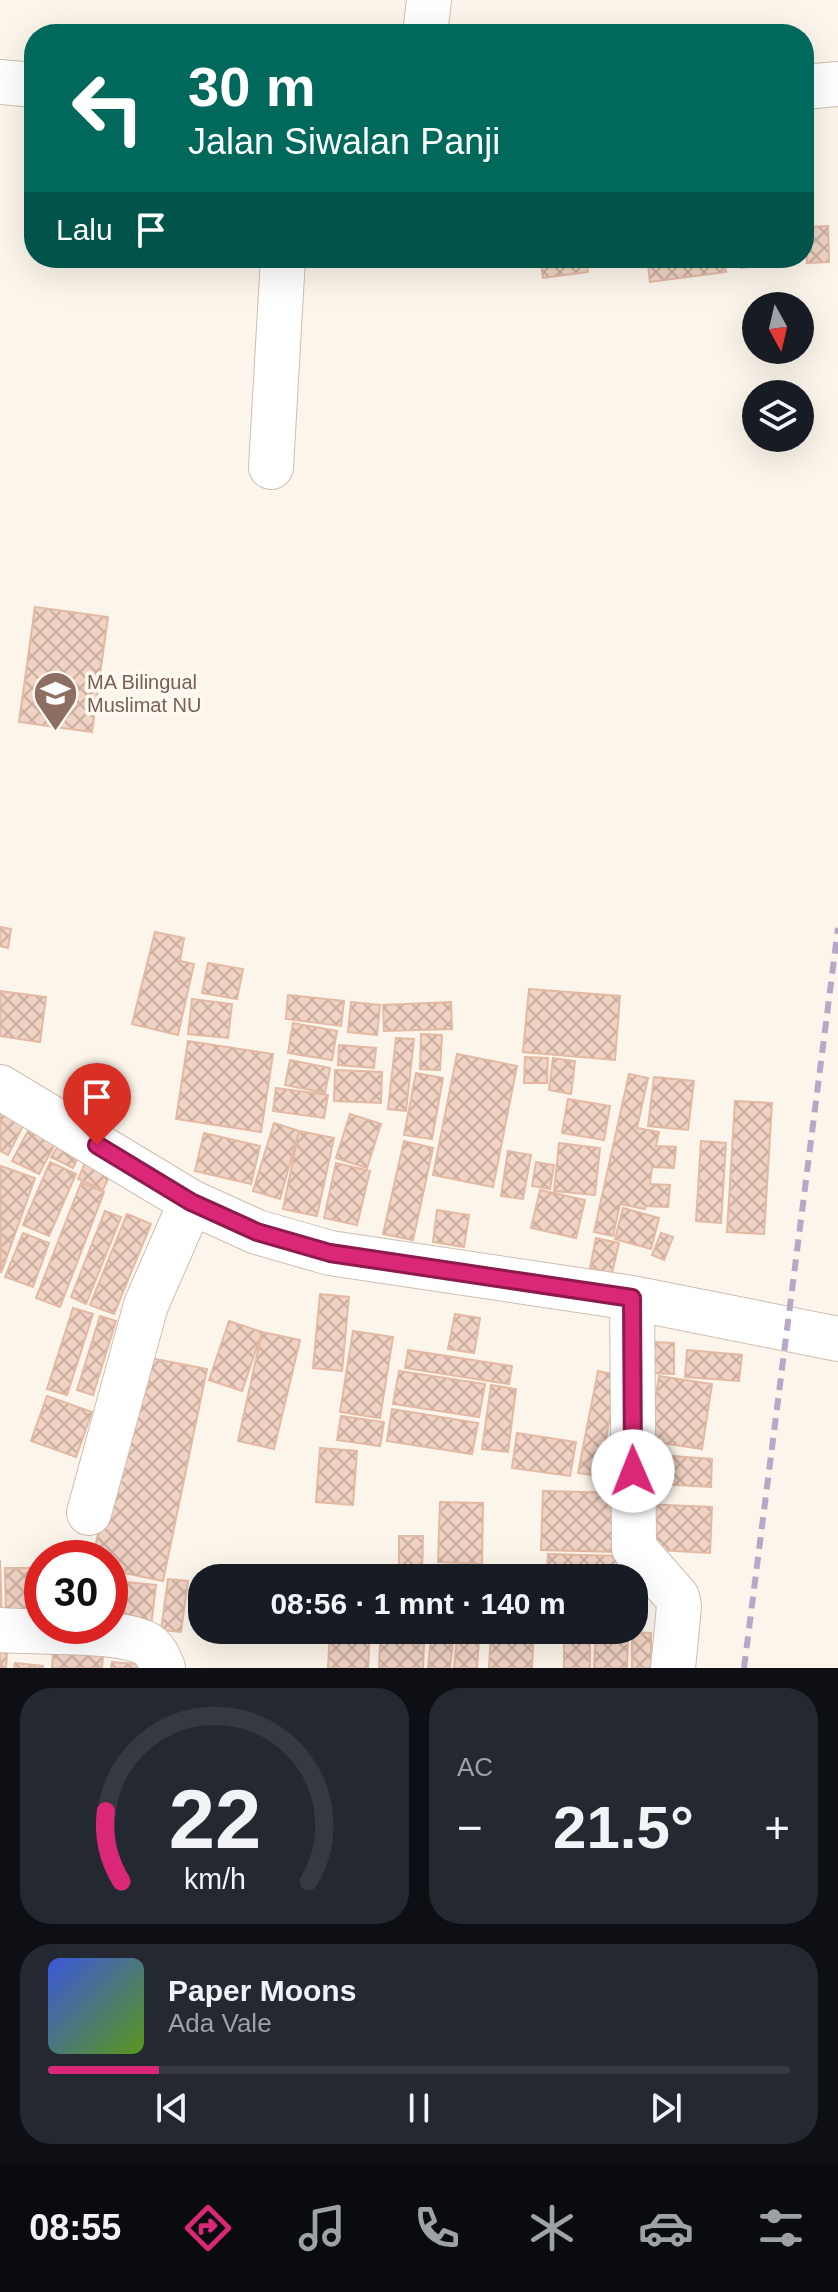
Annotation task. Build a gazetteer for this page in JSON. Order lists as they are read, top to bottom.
{
  "places": {
    "school or university": ["MA Bilingual Muslimat NU"]
  },
  "north": "bottom",
  "page": {
    "turn": ["30 m", "Jalan Siwalan Panji"],
    "then": "Lalu",
    "limit": "30",
    "trip": "08:56 · 1 mnt · 140 m",
    "tile": "AC",
    "heat": ["−", "21.5°", "+"],
    "song": ["Paper Moons", "Ada Vale"],
    "tabs": "08:55",
    "gauge": ["22", "km/h"]
  }
}
